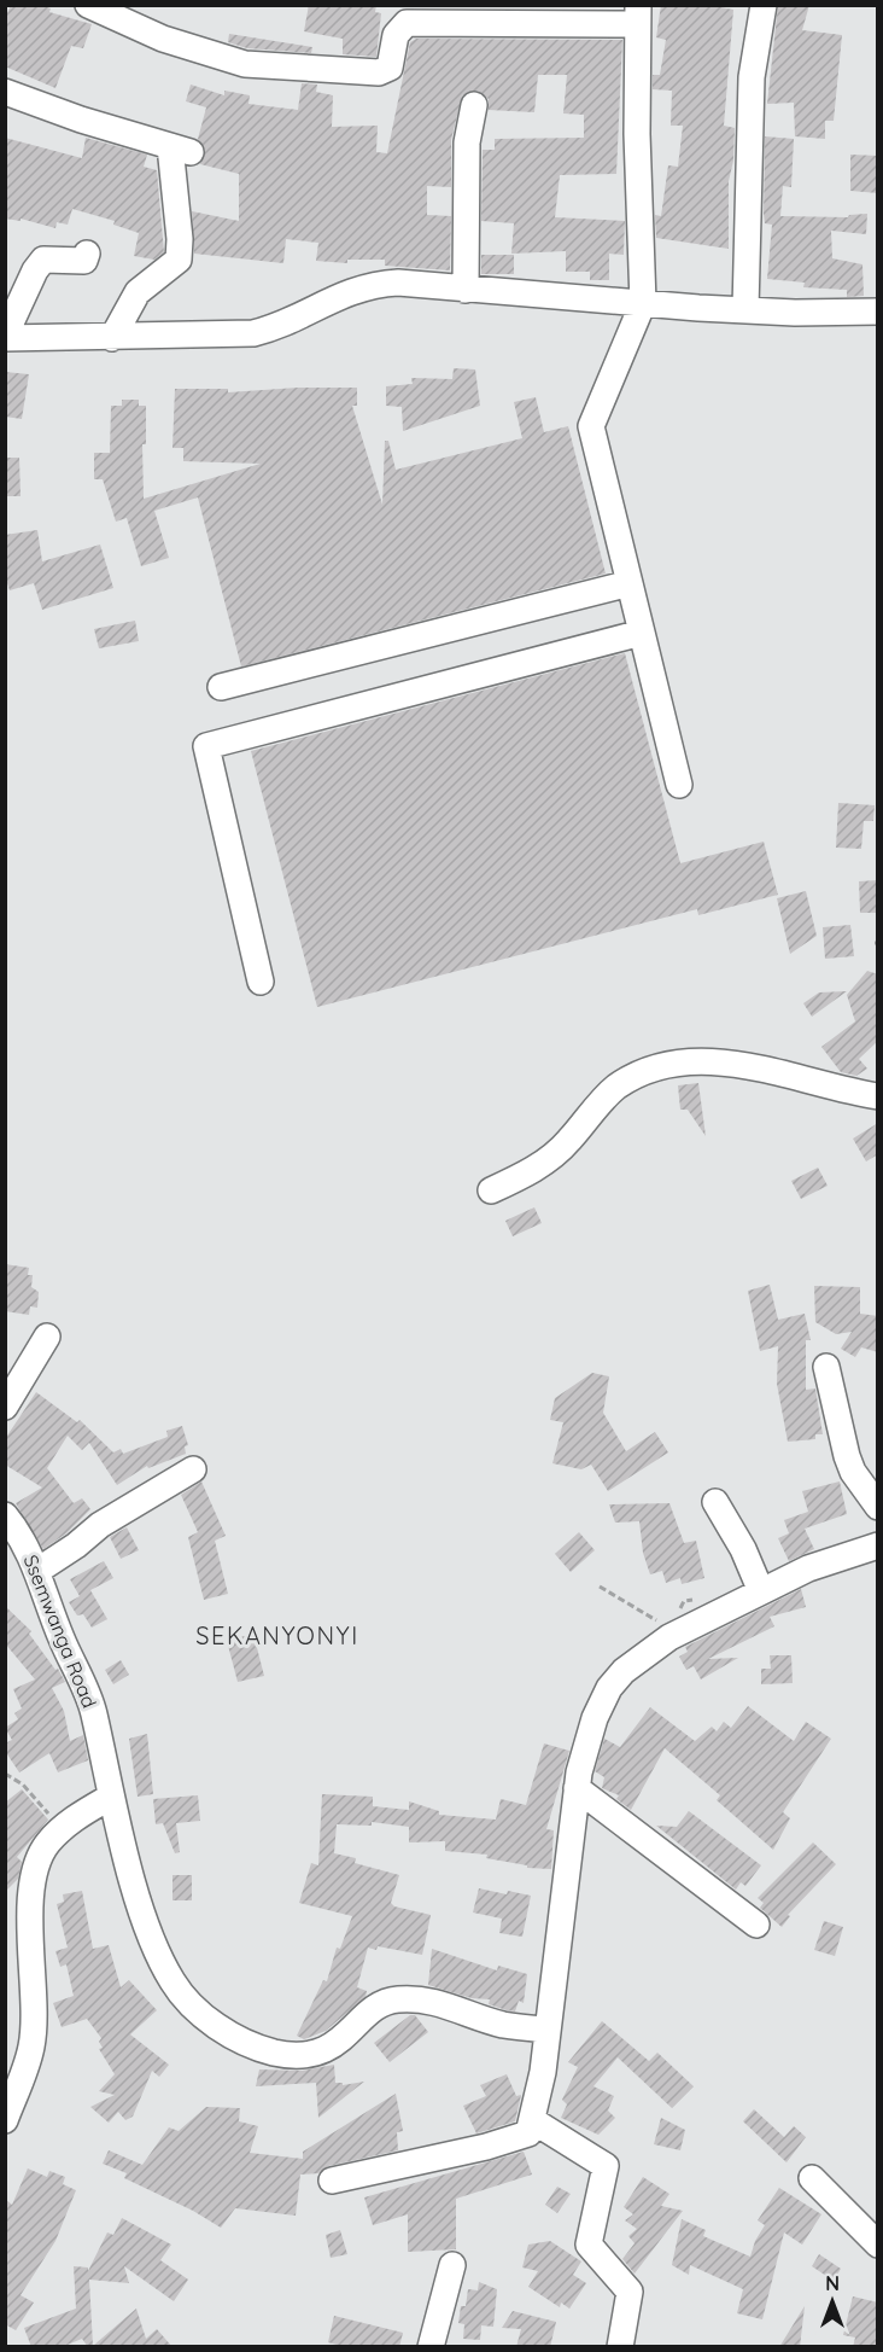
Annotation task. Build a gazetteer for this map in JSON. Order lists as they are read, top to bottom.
{
  "streets": {
    "street": ["Ssemwanga Road"]
  },
  "districts": ["SEKANYONYI"],
  "north": "top"
}
